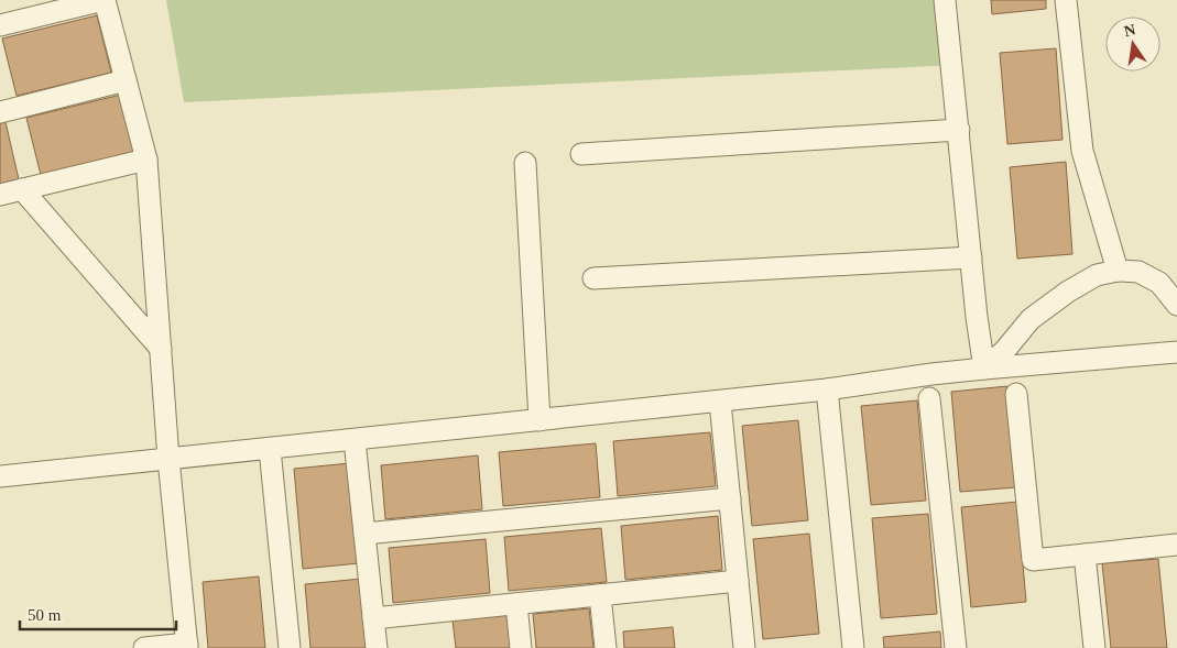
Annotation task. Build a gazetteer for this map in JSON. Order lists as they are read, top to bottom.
{
  "scale_bar": "50 m",
  "north": "top"
}
